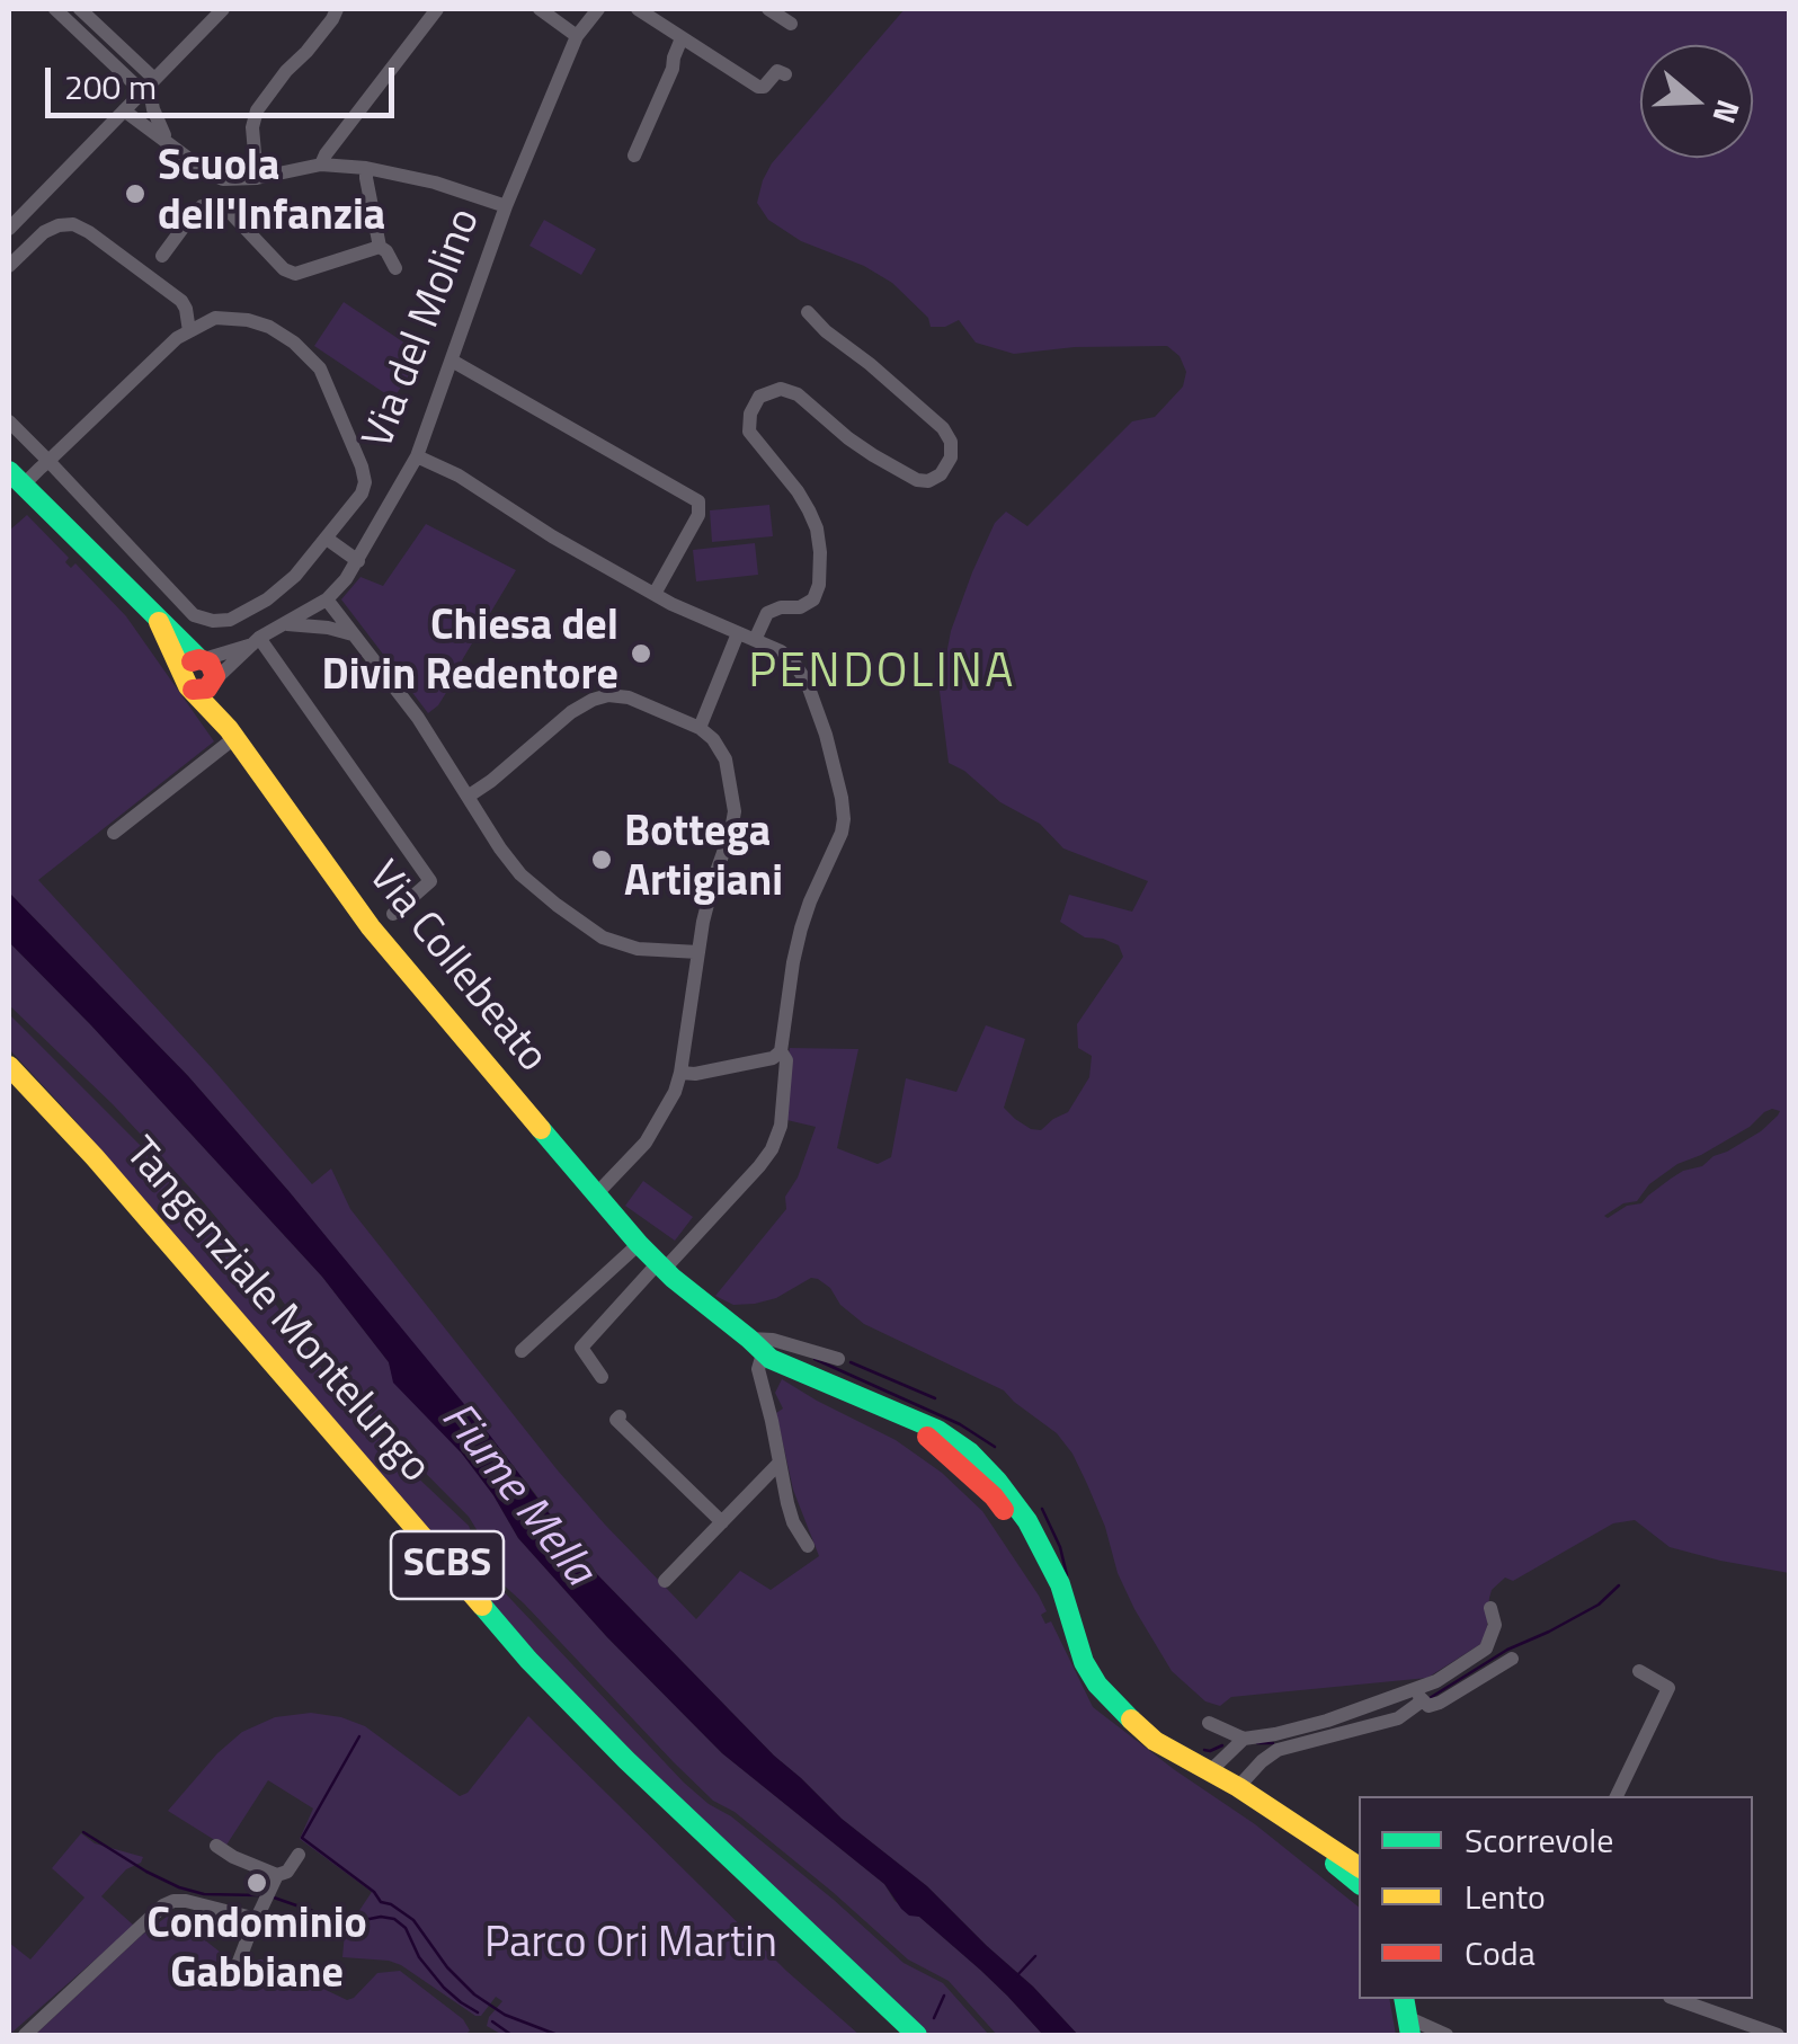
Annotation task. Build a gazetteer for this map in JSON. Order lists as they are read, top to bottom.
{
  "streets": {
    "main road": ["Via Collebeato", "Tangenziale Montelungo", "SCBS"],
    "street": ["Via del Molino"]
  },
  "crossings": [
    ["Via del Molino", "Via Collebeato"]
  ],
  "districts": ["PENDOLINA"],
  "water": ["Fiume Mella"],
  "parks": ["Parco Ori Martin"],
  "places": [
    "Scuola dell'Infanzia",
    "Chiesa del Divin Redentore",
    "Bottega Artigiani",
    "Condominio Gabbiane"
  ],
  "legend": ["Scorrevole", "Lento", "Coda"],
  "scale_bar": "200 m",
  "north": "right"
}
